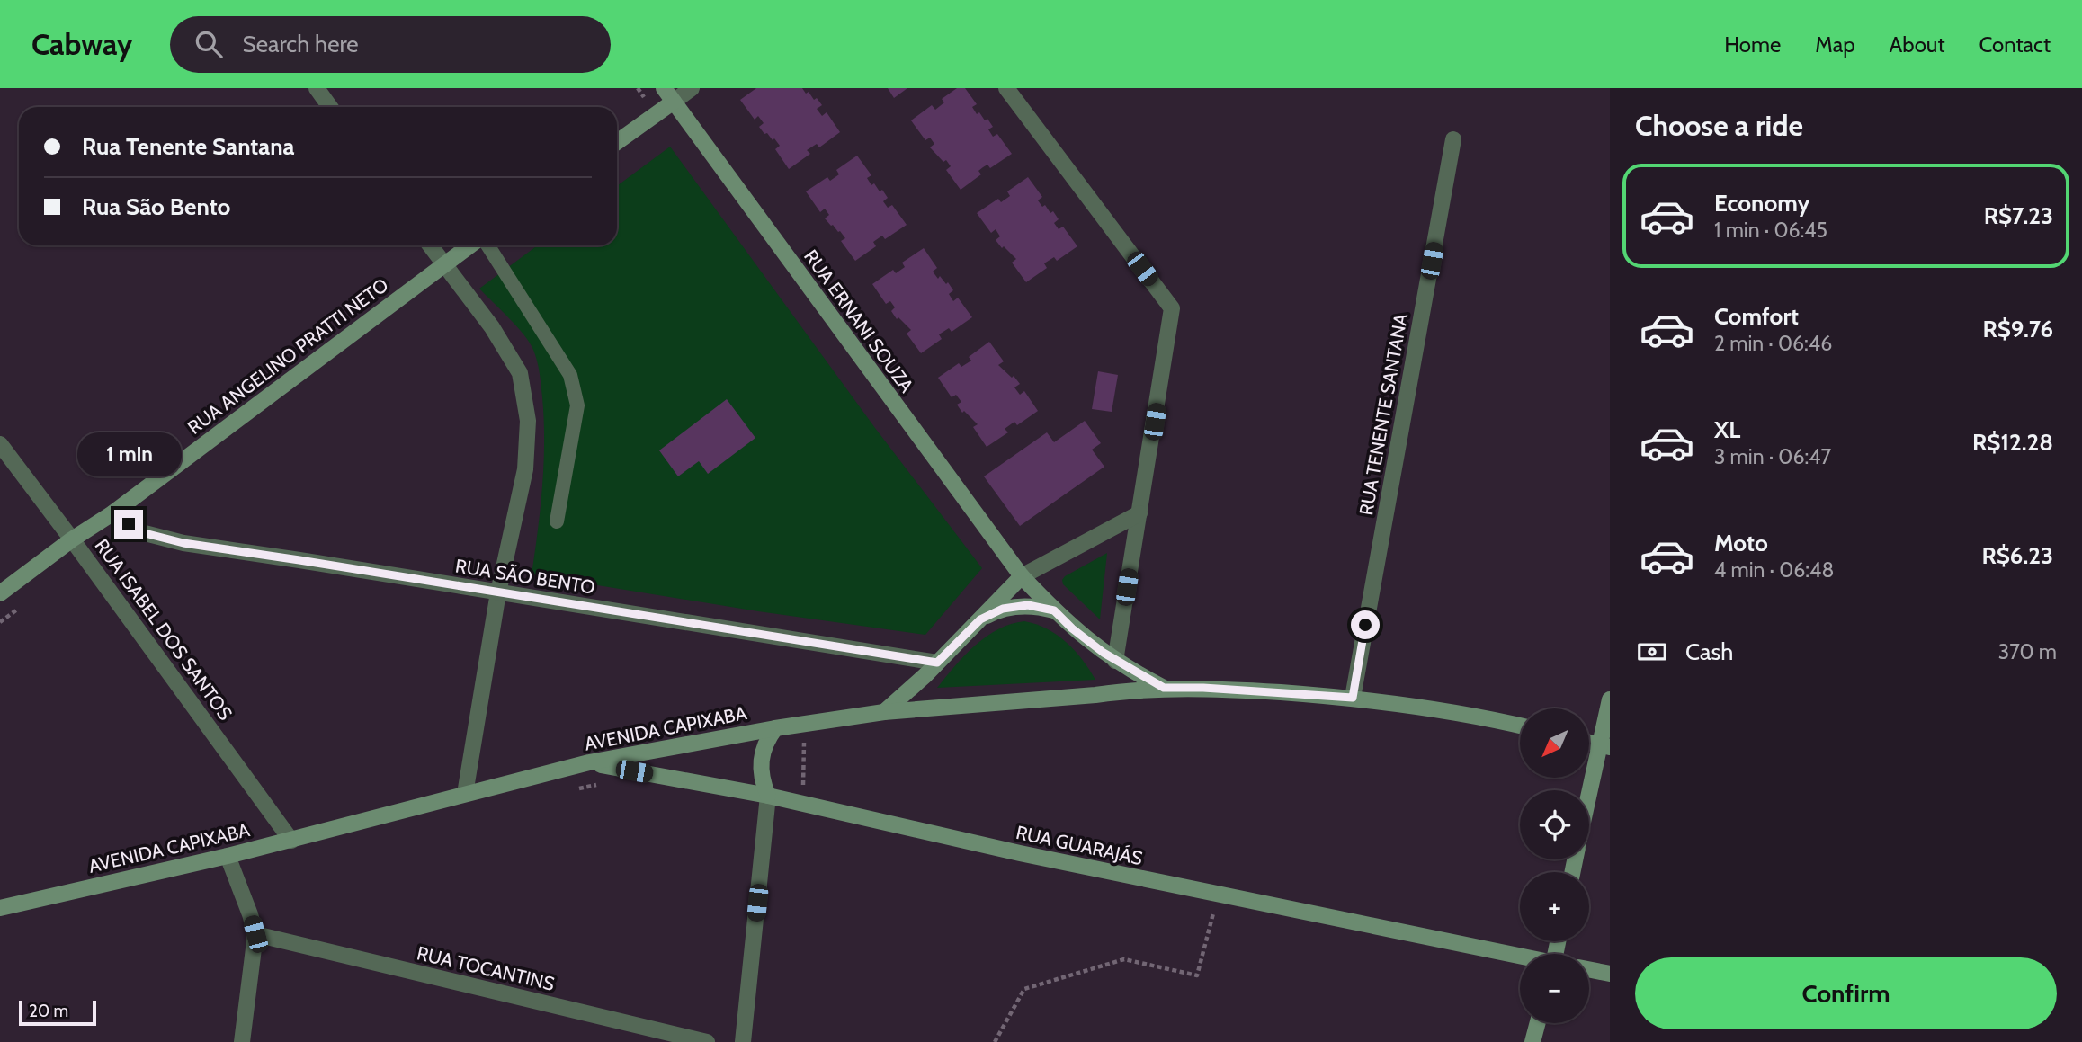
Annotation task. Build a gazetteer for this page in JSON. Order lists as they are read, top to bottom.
{
  "streets": {
    "main road": [
      "RUA ERNANI SOUZA",
      "RUA ANGELINO PRATTI NETO",
      "AVENIDA CAPIXABA",
      "RUA GUARAJÁS"
    ],
    "street": [
      "RUA TENENTE SANTANA",
      "RUA SÃO BENTO",
      "RUA ISABEL DOS SANTOS",
      "RUA TOCANTINS"
    ]
  },
  "crossings": [
    ["RUA ERNANI SOUZA", "AVENIDA CAPIXABA"],
    ["RUA ANGELINO PRATTI NETO", "RUA SÃO BENTO"],
    ["RUA ANGELINO PRATTI NETO", "RUA ISABEL DOS SANTOS"],
    ["RUA TENENTE SANTANA", "AVENIDA CAPIXABA"],
    ["RUA ISABEL DOS SANTOS", "AVENIDA CAPIXABA"],
    ["AVENIDA CAPIXABA", "RUA GUARAJÁS"]
  ],
  "scale_bar": "20 m",
  "north": "bottom left",
  "page": {
    "header": "Cabway",
    "search": "Search here",
    "nav": [
      "Home",
      "Map",
      "About",
      "Contact"
    ],
    "heading": "Choose a ride",
    "banner": ["Rua Tenente Santana", "Rua São Bento"],
    "list": [
      {
        "name": "Economy",
        "note": "1 min · 06:45",
        "value": "R$7.23"
      },
      {
        "name": "Comfort",
        "note": "2 min · 06:46",
        "value": "R$9.76"
      },
      {
        "name": "XL",
        "note": "3 min · 06:47",
        "value": "R$12.28"
      },
      {
        "name": "Moto",
        "note": "4 min · 06:48",
        "value": "R$6.23"
      }
    ],
    "bubble": "1 min",
    "pay": ["Cash", "370 m"],
    "map_buttons": ["+", "−"],
    "buttons": "Confirm",
    "scale": "20 m"
  }
}
